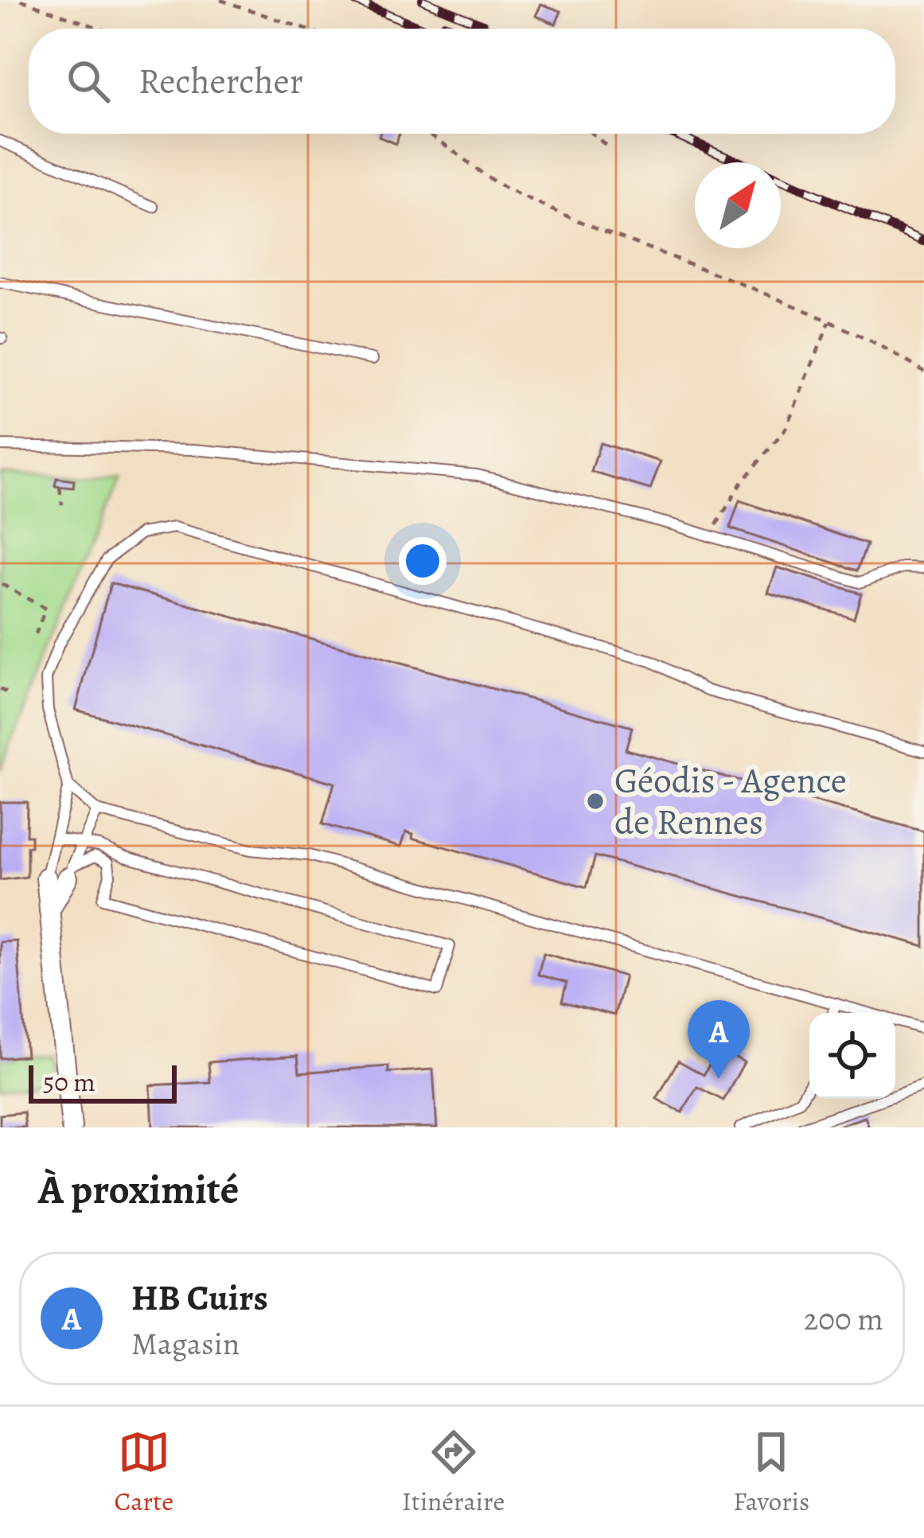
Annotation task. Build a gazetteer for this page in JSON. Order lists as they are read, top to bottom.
{
  "places": ["Géodis - Agence de Rennes"],
  "scale_bar": "50 m",
  "north": "top right",
  "page": {
    "search": "Rechercher",
    "pins": "A",
    "scale": "50 m",
    "heading": "À proximité",
    "list": [
      {
        "mark": "A",
        "name": "HB Cuirs",
        "note": "Magasin",
        "value": "200 m"
      }
    ],
    "nav": ["Carte", "Itinéraire", "Favoris"]
  }
}
